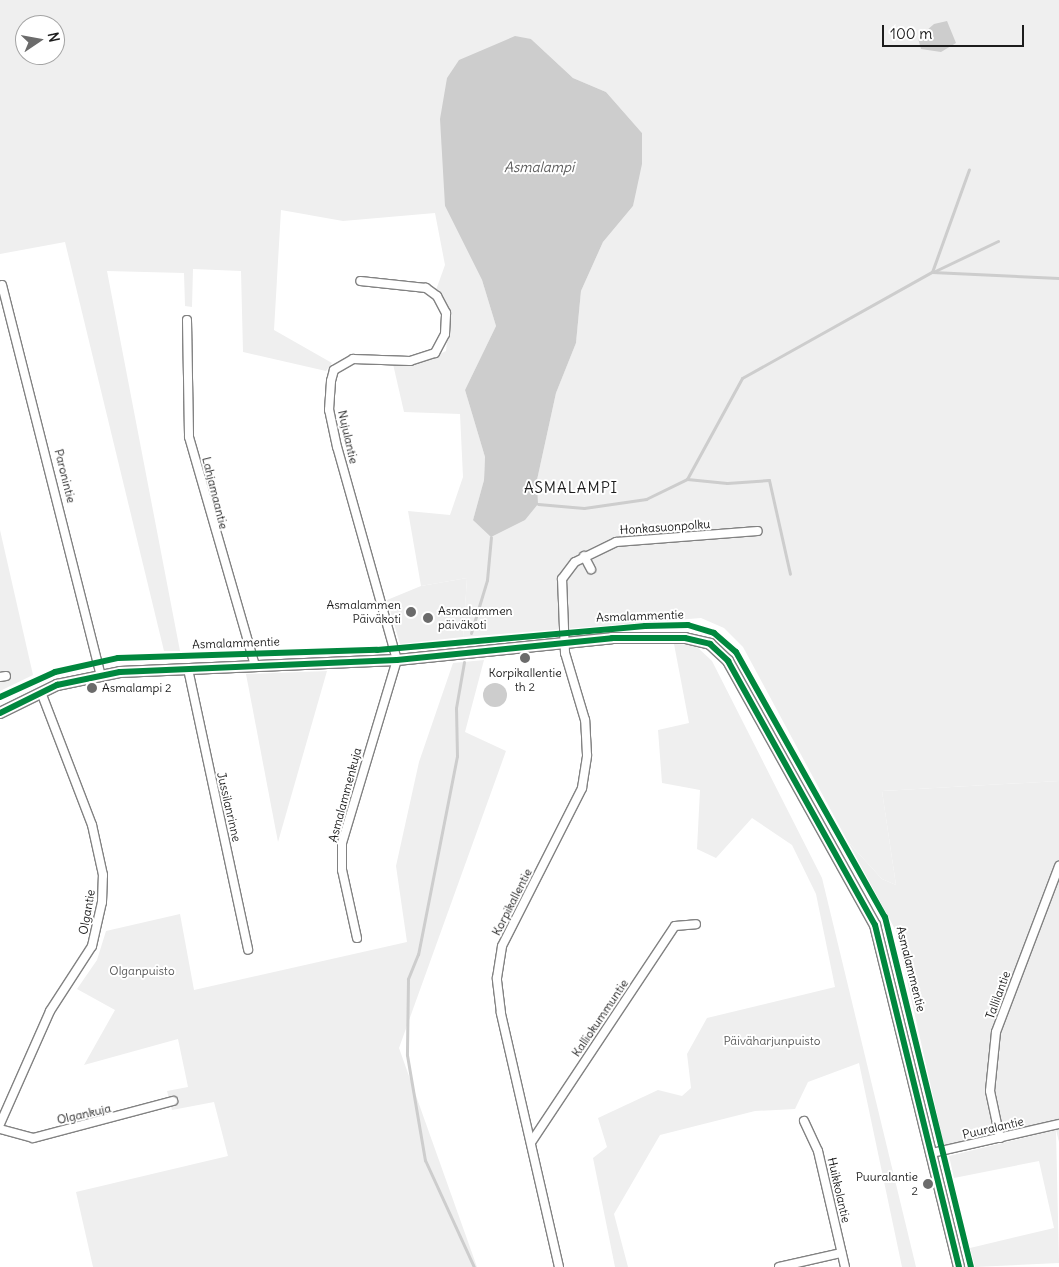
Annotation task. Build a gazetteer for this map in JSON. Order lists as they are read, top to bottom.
{
  "streets": {
    "street": [
      "Nujulantie",
      "Paronintie",
      "Lahjamaantie",
      "Honkasuonpolku",
      "Asmalammentie",
      "Asmalammenkuja",
      "Jussilanrinne",
      "Korpikallentie",
      "Olgantie",
      "Tallilantie",
      "Kalliokummuntie",
      "Olgankuja",
      "Puuralantie",
      "Huikkolantie"
    ]
  },
  "crossings": [
    ["Nujulantie", "Asmalammentie"],
    ["Nujulantie", "Asmalammenkuja"],
    ["Paronintie", "Asmalammentie"],
    ["Lahjamaantie", "Asmalammentie"],
    ["Honkasuonpolku", "Asmalammentie"],
    ["Honkasuonpolku", "Korpikallentie"],
    ["Asmalammentie", "Asmalammenkuja"],
    ["Asmalammentie", "Jussilanrinne"],
    ["Asmalammentie", "Korpikallentie"],
    ["Asmalammentie", "Olgantie"],
    ["Asmalammentie", "Puuralantie"],
    ["Korpikallentie", "Kalliokummuntie"],
    ["Tallilantie", "Puuralantie"]
  ],
  "districts": ["ASMALAMPI"],
  "water": ["Asmalampi"],
  "parks": ["Olganpuisto", "Päiväharjunpuisto"],
  "places": [
    "Asmalammen Päiväkoti",
    "Asmalammen päiväkoti",
    "Korpikallentie th 2",
    "Asmalampi 2",
    "Puuralantie 2"
  ],
  "scale_bar": "100 m",
  "north": "right"
}
